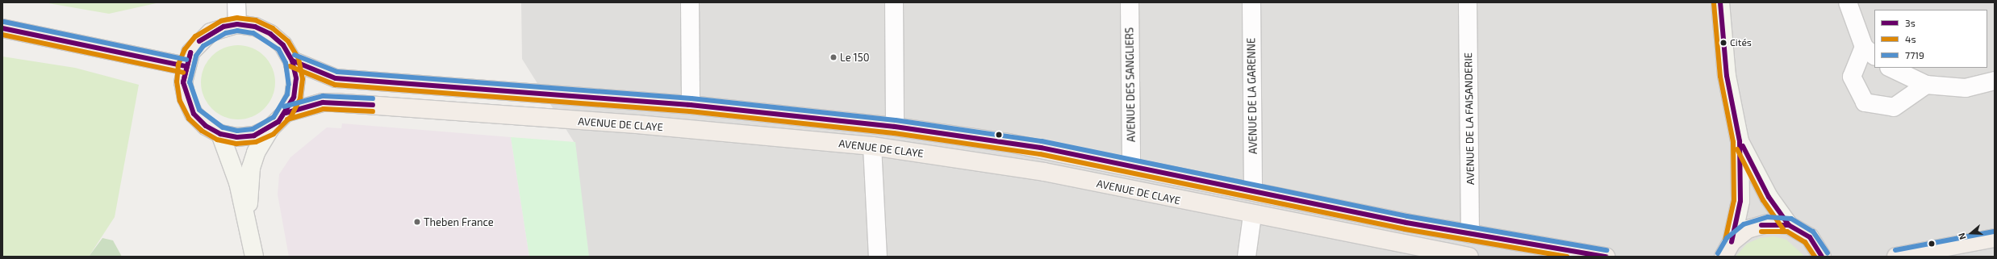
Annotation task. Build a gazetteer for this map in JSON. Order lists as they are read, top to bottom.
{
  "streets": {
    "main road": ["AVENUE DE CLAYE"],
    "street": ["AVENUE DES SANGLIERS", "AVENUE DE LA GARENNE", "AVENUE DE LA FAISANDERIE"]
  },
  "crossings": [
    ["AVENUE DES SANGLIERS", "AVENUE DE CLAYE"],
    ["AVENUE DE LA GARENNE", "AVENUE DE CLAYE"],
    ["AVENUE DE LA FAISANDERIE", "AVENUE DE CLAYE"]
  ],
  "places": ["Cités", "Le 150", "Theben France"],
  "lines": ["transit line 3s", "transit line 4s", "transit line 7719"],
  "legend": ["3s", "4s", "7719"],
  "north": "left"
}
